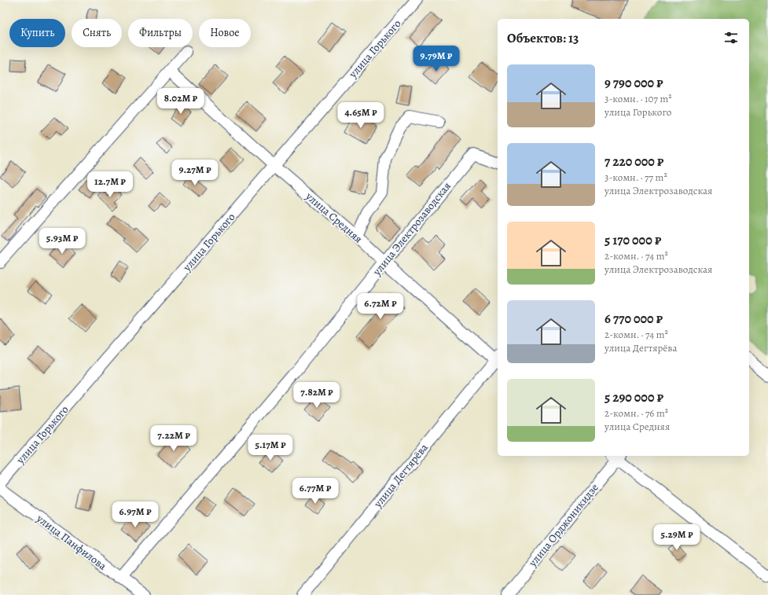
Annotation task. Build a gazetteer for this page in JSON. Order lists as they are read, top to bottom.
{
  "streets": {
    "street": [
      "улица Горького",
      "улица Средняя",
      "улица Электрозаводская",
      "улица Дегтярёва",
      "улица Орджоникидзе",
      "улица Панфилова"
    ]
  },
  "crossings": [
    ["улица Горького", "улица Средняя"],
    ["улица Средняя", "улица Электрозаводская"],
    ["улица Средняя", "улица Дегтярёва"],
    ["улица Электрозаводская", "улица Панфилова"]
  ],
  "page": {
    "chip": [
      "Купить",
      "Снять",
      "Фильтры",
      "Новое"
    ],
    "heading": "Объектов: 13",
    "price": [
      "9.79M ₽",
      "8.02M ₽",
      "4.65M ₽",
      "9.27M ₽",
      "12.7M ₽",
      "5.93M ₽",
      "6.72M ₽",
      "7.82M ₽",
      "7.22M ₽",
      "5.17M ₽",
      "6.77M ₽",
      "6.97M ₽",
      "5.29M ₽"
    ],
    "list": [
      {
        "name": "9 790 000 ₽",
        "note": "3-комн. · 107 m² · улица Горького"
      },
      {
        "name": "7 220 000 ₽",
        "note": "3-комн. · 77 m² · улица Электрозаводская"
      },
      {
        "name": "5 170 000 ₽",
        "note": "2-комн. · 74 m² · улица Электрозаводская"
      },
      {
        "name": "6 770 000 ₽",
        "note": "2-комн. · 74 m² · улица Дегтярёва"
      },
      {
        "name": "5 290 000 ₽",
        "note": "2-комн. · 76 m² · улица Средняя"
      }
    ]
  }
}
